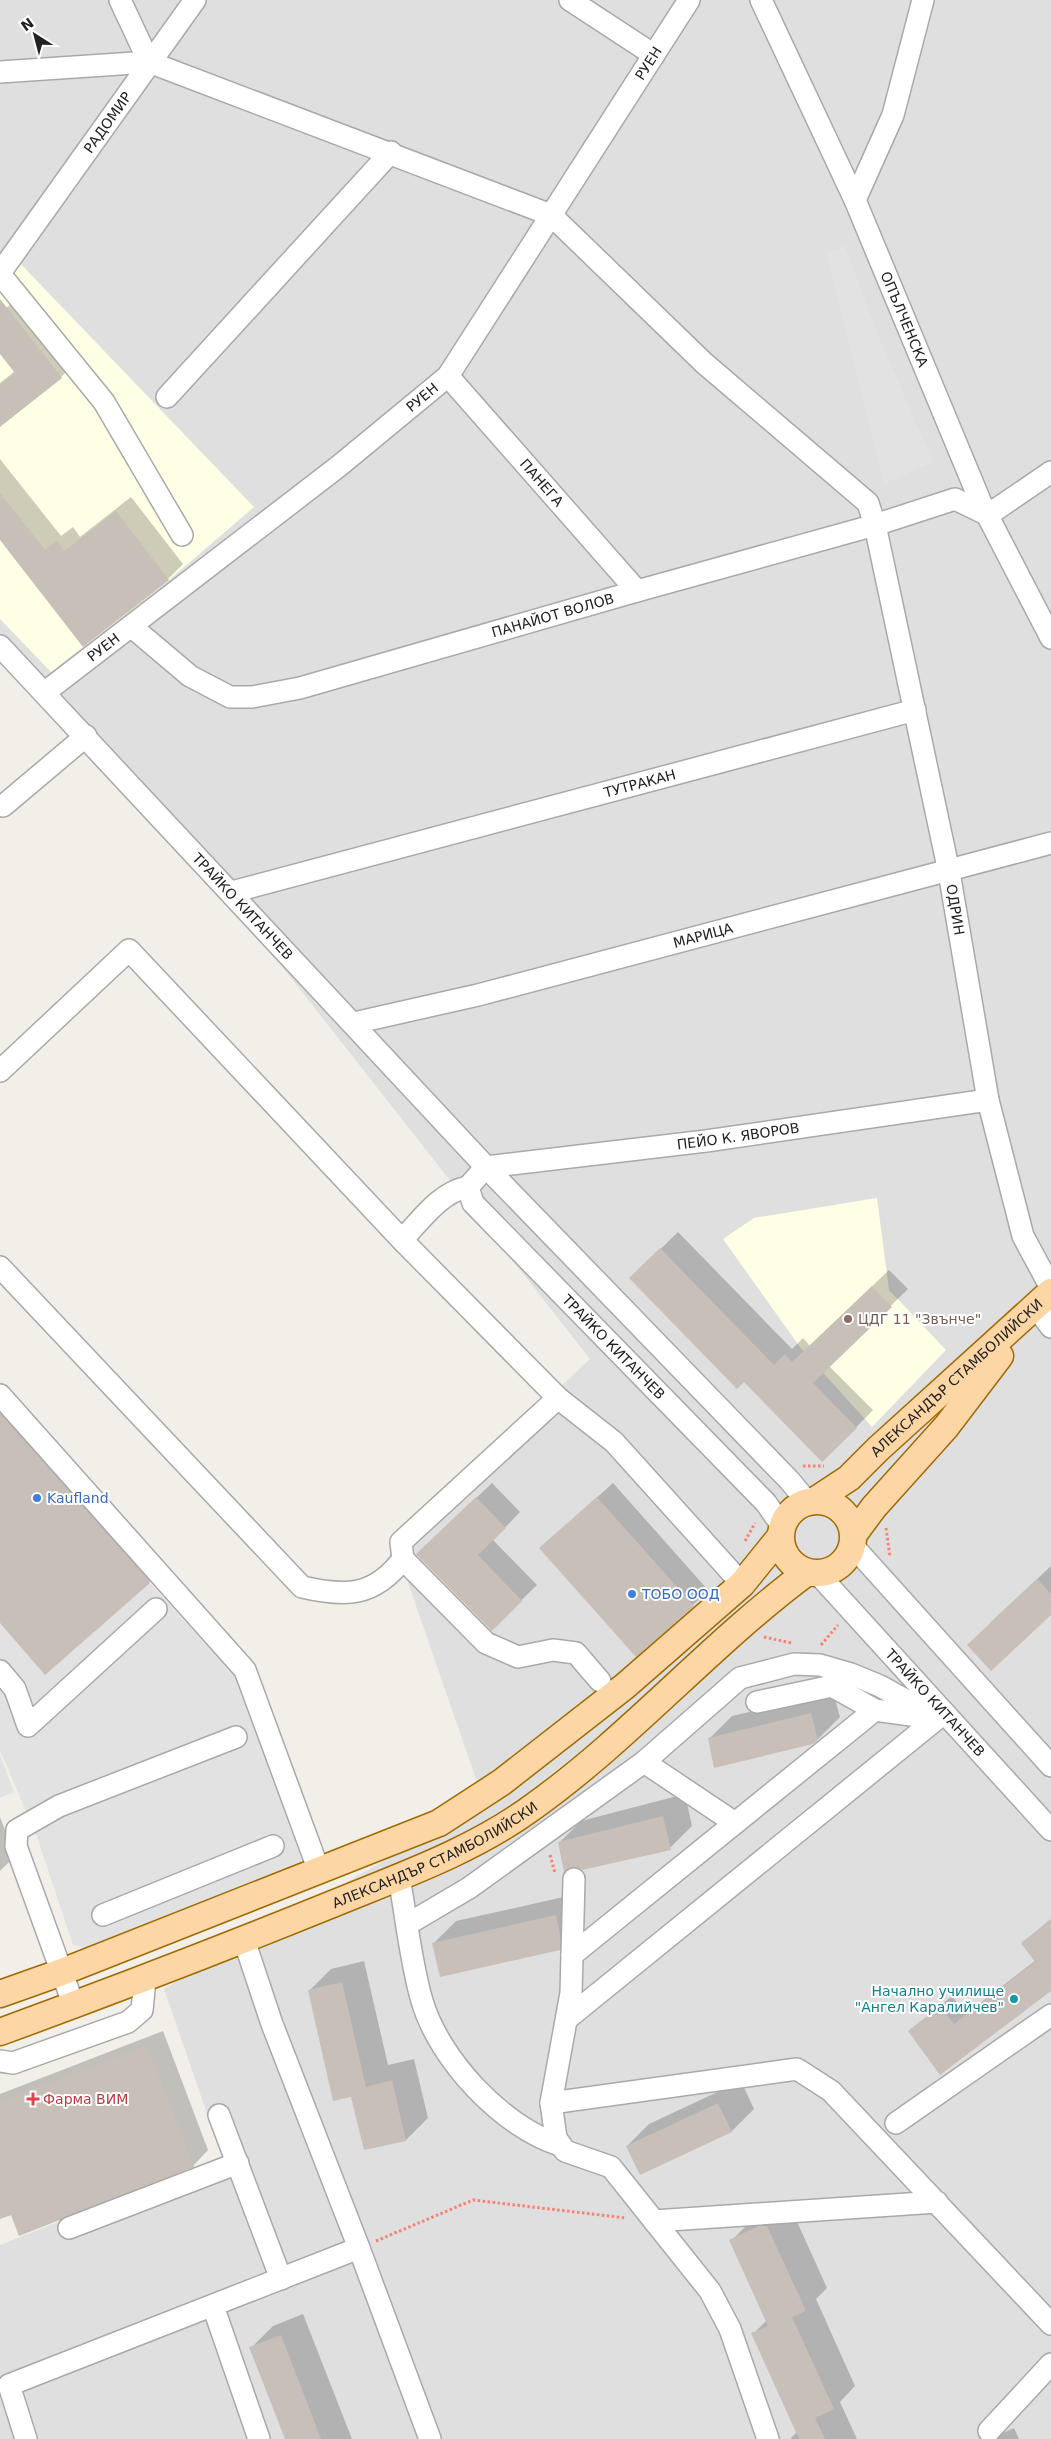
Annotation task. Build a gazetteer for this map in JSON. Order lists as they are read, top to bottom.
{
  "streets": {
    "main road": ["АЛЕКСАНДЪР СТАМБОЛИЙСКИ"],
    "street": [
      "РУЕН",
      "РАДОМИР",
      "ОПЪЛЧЕНСКА",
      "ПАНЕГА",
      "ПАНАЙОТ ВОЛОВ",
      "ТУТРАКАН",
      "ТРАЙКО КИТАНЧЕВ",
      "ОДРИН",
      "МАРИЦА",
      "ПЕЙО К. ЯВОРОВ"
    ]
  },
  "crossings": [
    ["РУЕН", "ПАНЕГА"],
    ["РУЕН", "ПАНАЙОТ ВОЛОВ"],
    ["РУЕН", "ТРАЙКО КИТАНЧЕВ"],
    ["РУЕН", "ОДРИН"],
    ["ОПЪЛЧЕНСКА", "ПАНАЙОТ ВОЛОВ"],
    ["ПАНЕГА", "ПАНАЙОТ ВОЛОВ"],
    ["ПАНАЙОТ ВОЛОВ", "ОДРИН"],
    ["ТУТРАКАН", "ТРАЙКО КИТАНЧЕВ"],
    ["ТУТРАКАН", "ОДРИН"],
    ["ТРАЙКО КИТАНЧЕВ", "МАРИЦА"],
    ["ТРАЙКО КИТАНЧЕВ", "ПЕЙО К. ЯВОРОВ"],
    ["ТРАЙКО КИТАНЧЕВ", "АЛЕКСАНДЪР СТАМБОЛИЙСКИ"],
    ["ОДРИН", "МАРИЦА"],
    ["ОДРИН", "ПЕЙО К. ЯВОРОВ"],
    ["ОДРИН", "АЛЕКСАНДЪР СТАМБОЛИЙСКИ"]
  ],
  "places": {
    "other": [
      "ЦДГ 11 \"Звънче\"",
      "Kaufland",
      "ТОБО ООД",
      "Начално училище \"Ангел Каралийчев\""
    ],
    "health": ["Фарма ВИМ"]
  },
  "north": "top left"
}
